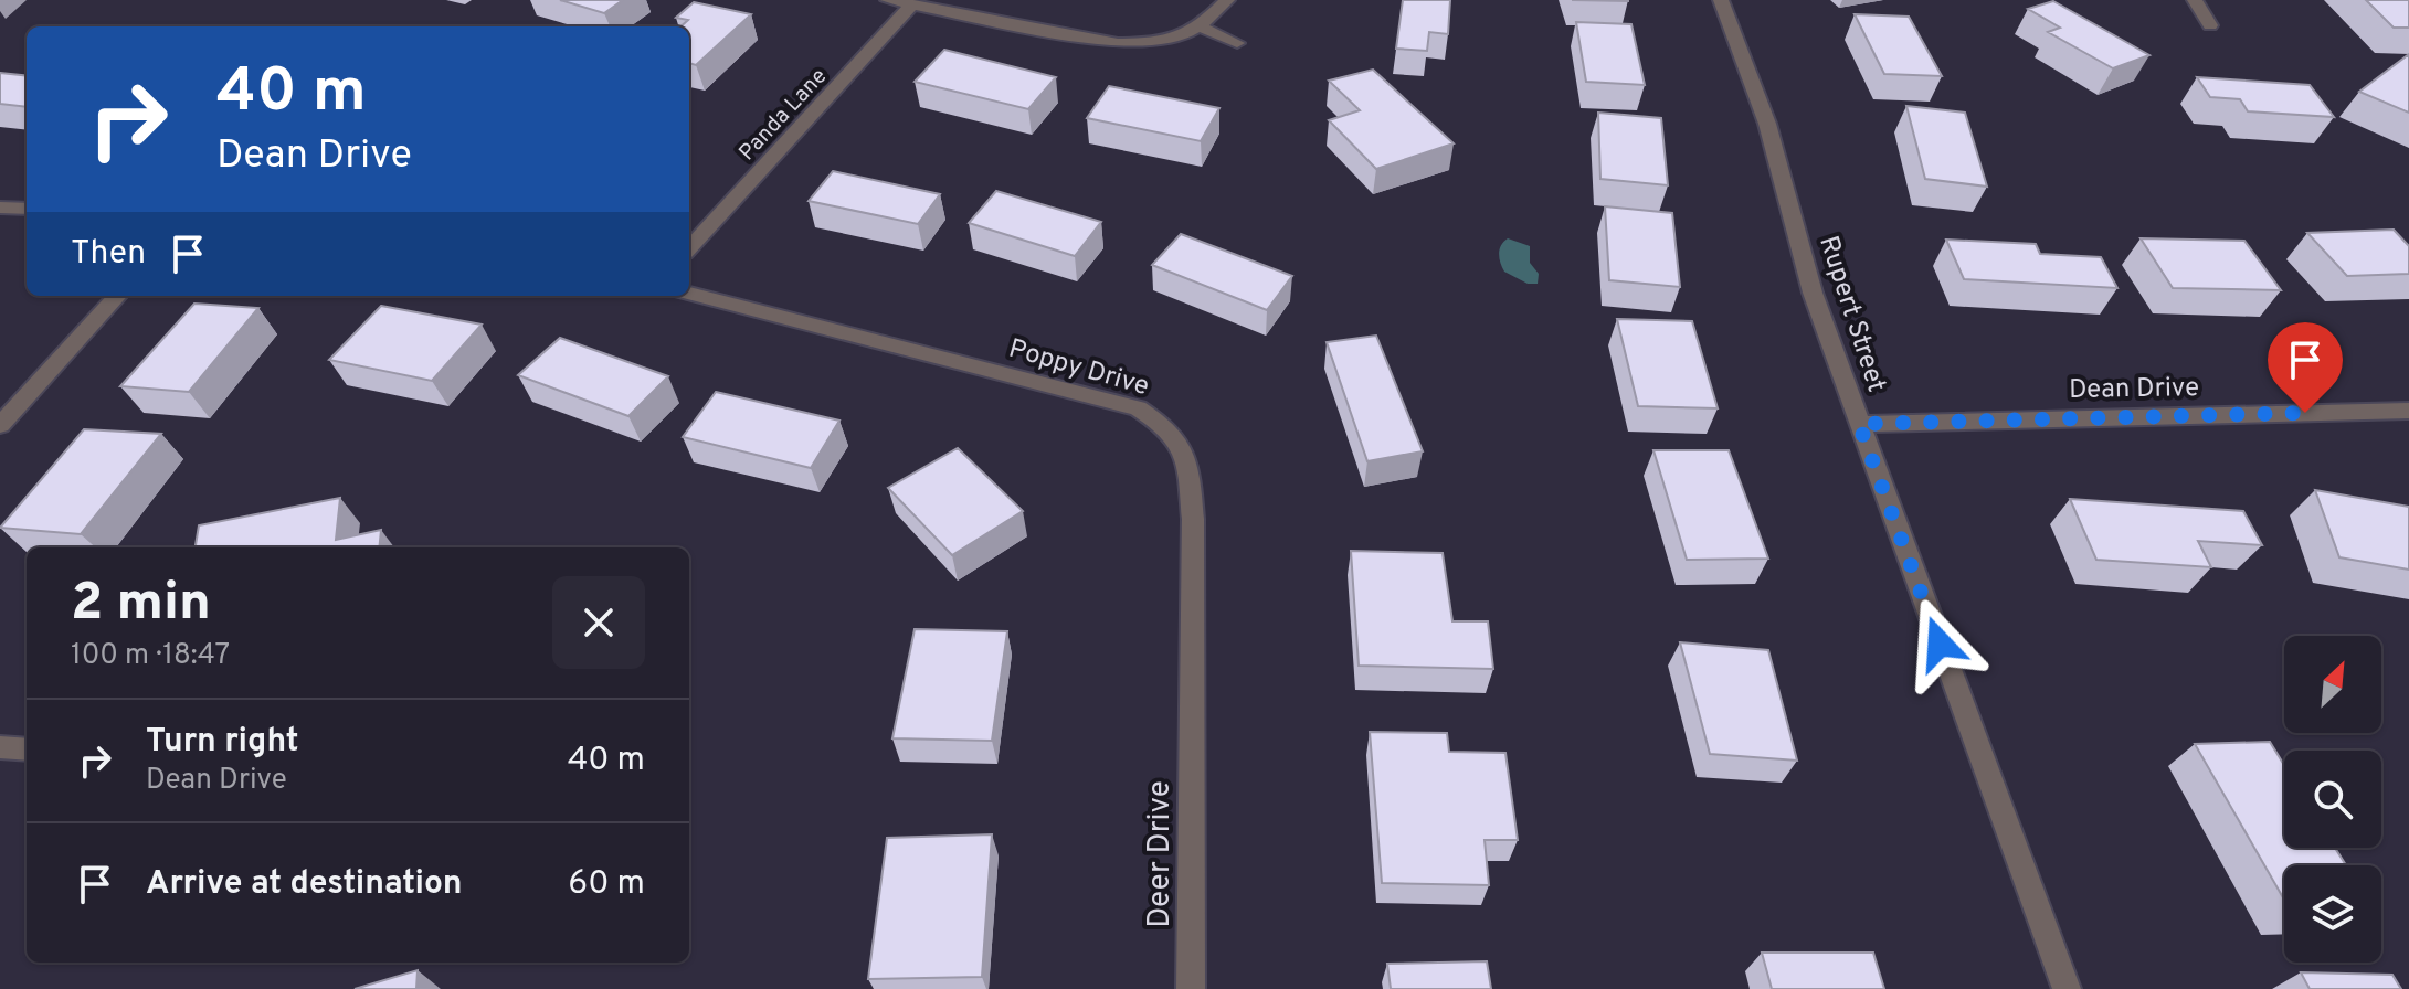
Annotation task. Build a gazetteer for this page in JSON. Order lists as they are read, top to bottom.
{
  "streets": {
    "street": [
      "Panda Lane",
      "Rupert Street",
      "Poppy Drive",
      "Dean Drive",
      "Deer Drive"
    ]
  },
  "crossings": [
    ["Rupert Street", "Dean Drive"],
    ["Poppy Drive", "Deer Drive"]
  ],
  "north": "top right",
  "page": {
    "turn": ["40 m", "Dean Drive"],
    "then": "Then",
    "heading": ["2 min", "100 m · 18:47"],
    "list": [
      {
        "name": "Turn right",
        "note": "Dean Drive",
        "value": "40 m"
      },
      {
        "name": "Arrive at destination",
        "value": "60 m"
      }
    ]
  }
}
